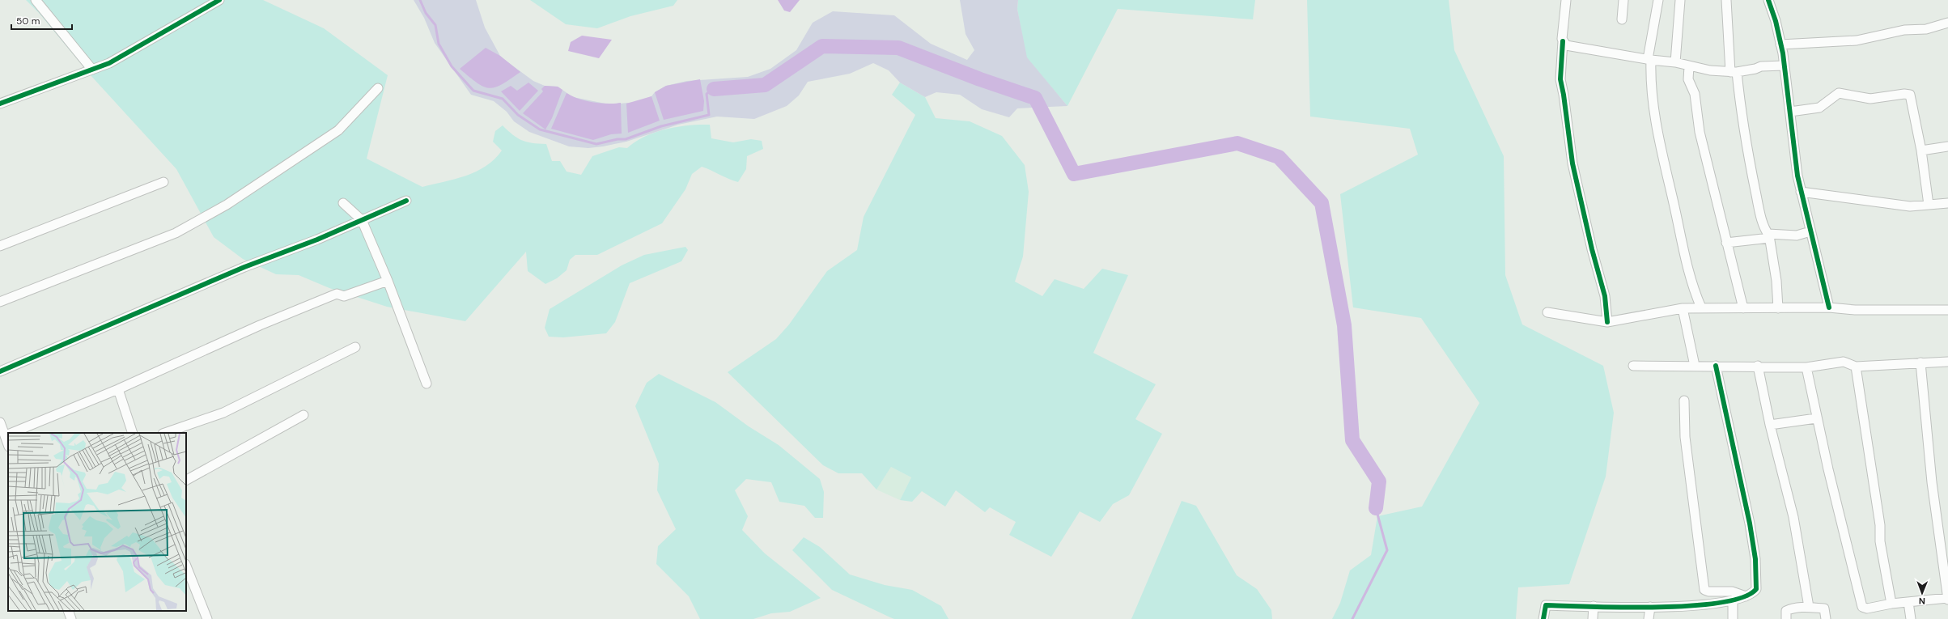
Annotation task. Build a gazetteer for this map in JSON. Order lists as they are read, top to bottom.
{
  "scale_bar": "50 m",
  "north": "bottom"
}
